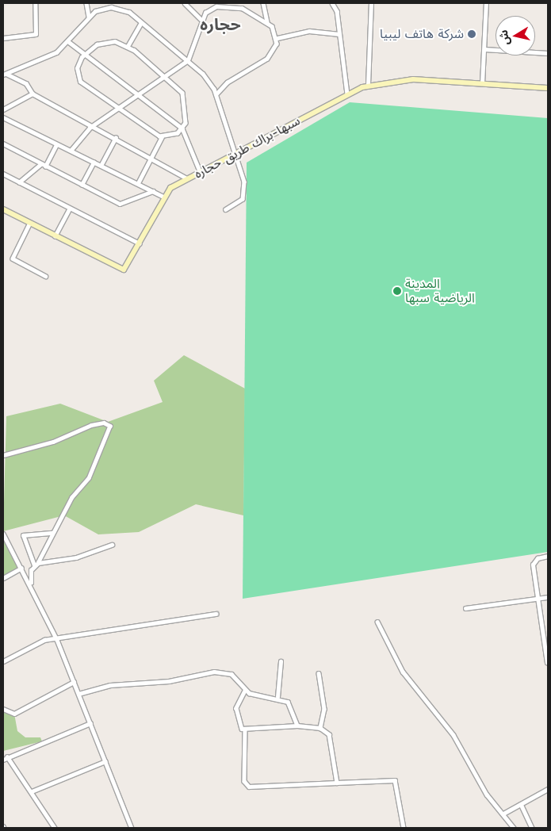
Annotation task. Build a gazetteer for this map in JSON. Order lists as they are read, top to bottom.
{
  "streets": {
    "main road": ["سبها-براك طريق حجاره"]
  },
  "districts": ["حجاره"],
  "places": ["شركة هاتف ليبيا", "المدينة الرياضية سبها"],
  "north": "left"
}
